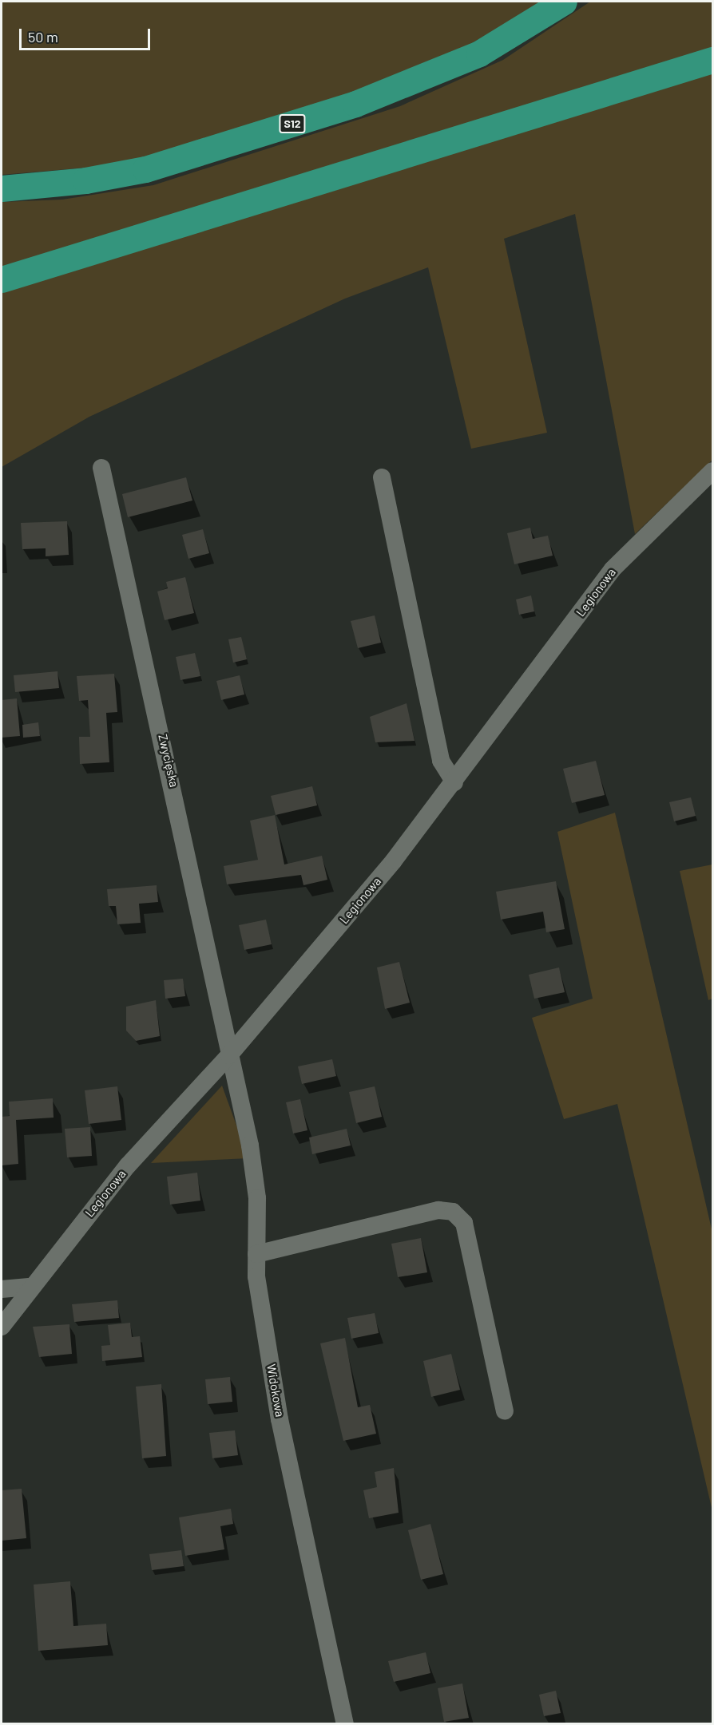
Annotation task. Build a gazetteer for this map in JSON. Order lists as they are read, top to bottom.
{
  "streets": {
    "highway": ["S12"],
    "street": ["Legionowa", "Zwycięska", "Widokowa"]
  },
  "crossings": [
    ["Legionowa", "Zwycięska"],
    ["Legionowa", "Widokowa"],
    ["Zwycięska", "Widokowa"]
  ],
  "scale_bar": "50 m"
}
